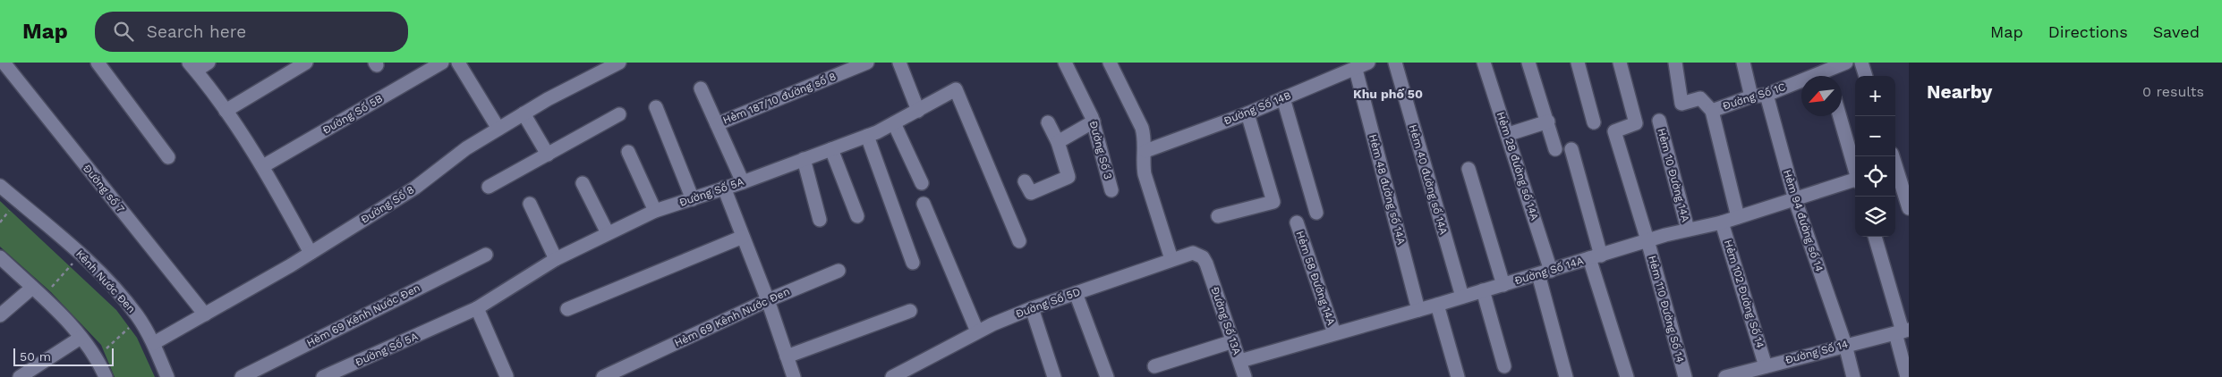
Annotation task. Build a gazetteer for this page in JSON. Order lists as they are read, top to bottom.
{
  "streets": {
    "street": [
      "Đường Số 1C",
      "Hẻm 187/10 đường số 8",
      "Đường Số 14B",
      "Đường Số 5B",
      "Đường Số 3",
      "Hẻm 28 đường số 14A",
      "Hẻm 10 Đường 14A",
      "Hẻm 40 đường số 14A",
      "Đường số 7",
      "Hẻm 48 đường số 14A",
      "Đường Số 5A",
      "Đường Số 8",
      "Hẻm 94 đường số 14",
      "Đường Số 14A",
      "Hẻm 58 Đường 14A",
      "Kênh Nước Đen",
      "Hẻm 102 Đường Số 14",
      "Đường Số 5D",
      "Hẻm 110 Đường Số 14",
      "Hẻm 69 Kênh Nước Đen",
      "Đường Số 13A",
      "Đường Số 14"
    ]
  },
  "crossings": [
    ["Đường Số 1C", "Hẻm 94 đường số 14"],
    ["Đường Số 14B", "Hẻm 48 đường số 14A"],
    ["Hẻm 28 đường số 14A", "Đường Số 14A"],
    ["Hẻm 10 Đường 14A", "Đường Số 14A"],
    ["Hẻm 40 đường số 14A", "Đường Số 14A"],
    ["Đường số 7", "Đường Số 8"],
    ["Hẻm 48 đường số 14A", "Đường Số 14A"],
    ["Đường Số 8", "Kênh Nước Đen"],
    ["Hẻm 94 đường số 14", "Đường Số 14A"],
    ["Hẻm 94 đường số 14", "Đường Số 14"],
    ["Đường Số 14A", "Hẻm 58 Đường 14A"],
    ["Đường Số 14A", "Hẻm 102 Đường Số 14"],
    ["Đường Số 14A", "Hẻm 110 Đường Số 14"],
    ["Đường Số 14A", "Đường Số 13A"],
    ["Hẻm 102 Đường Số 14", "Đường Số 14"],
    ["Đường Số 5D", "Đường Số 13A"]
  ],
  "districts": ["Khu phố 50"],
  "scale_bar": "50 m",
  "north": "bottom left",
  "page": {
    "header": "Map",
    "search": "Search here",
    "nav": ["Map", "Directions", "Saved"],
    "heading": ["Nearby", "0 results"],
    "map_buttons": ["+", "−"],
    "scale": "50 m"
  }
}
